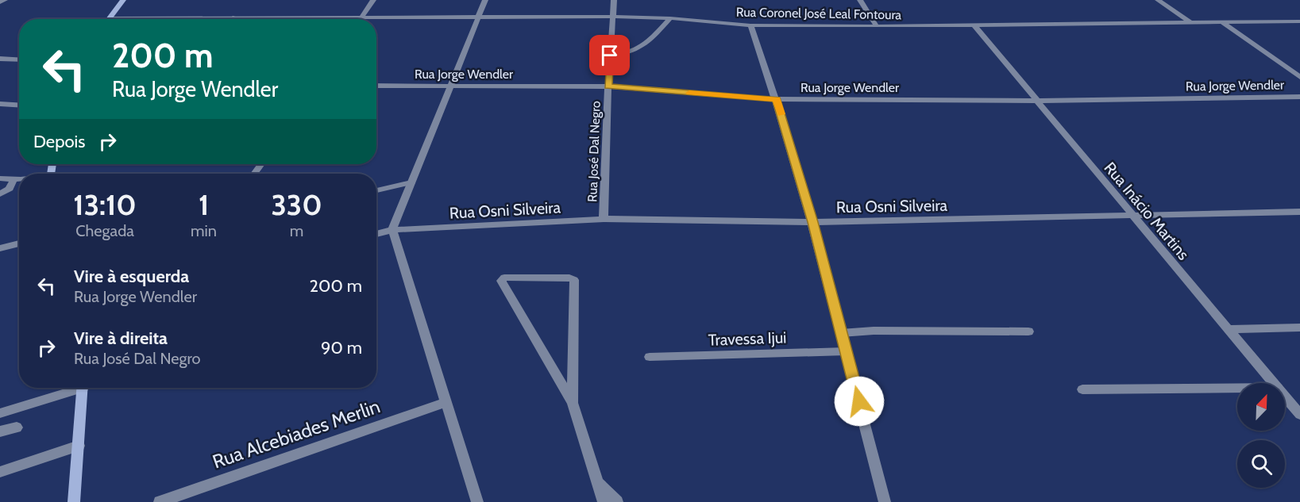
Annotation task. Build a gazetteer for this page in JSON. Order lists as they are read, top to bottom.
{
  "streets": {
    "street": [
      "Rua Coronel José Leal Fontoura",
      "Rua Jorge Wendler",
      "Rua José Dal Negro",
      "Rua Osni Silveira",
      "Rua Inácio Martins",
      "Travessa Ijui",
      "Rua Alcebiades Merlin"
    ]
  },
  "crossings": [
    ["Rua Coronel José Leal Fontoura", "Rua José Dal Negro"],
    ["Rua Coronel José Leal Fontoura", "Rua Inácio Martins"],
    ["Rua Jorge Wendler", "Rua José Dal Negro"],
    ["Rua Jorge Wendler", "Rua Inácio Martins"],
    ["Rua José Dal Negro", "Rua Osni Silveira"],
    ["Rua Osni Silveira", "Rua Inácio Martins"]
  ],
  "north": "top right",
  "page": {
    "turn": ["200 m", "Rua Jorge Wendler"],
    "then": "Depois",
    "eta": [
      "13:10",
      "Chegada",
      "1",
      "min",
      "330",
      "m"
    ],
    "list": [
      {
        "name": "Vire à esquerda",
        "note": "Rua Jorge Wendler",
        "value": "200 m"
      },
      {
        "name": "Vire à direita",
        "note": "Rua José Dal Negro",
        "value": "90 m"
      }
    ]
  }
}
